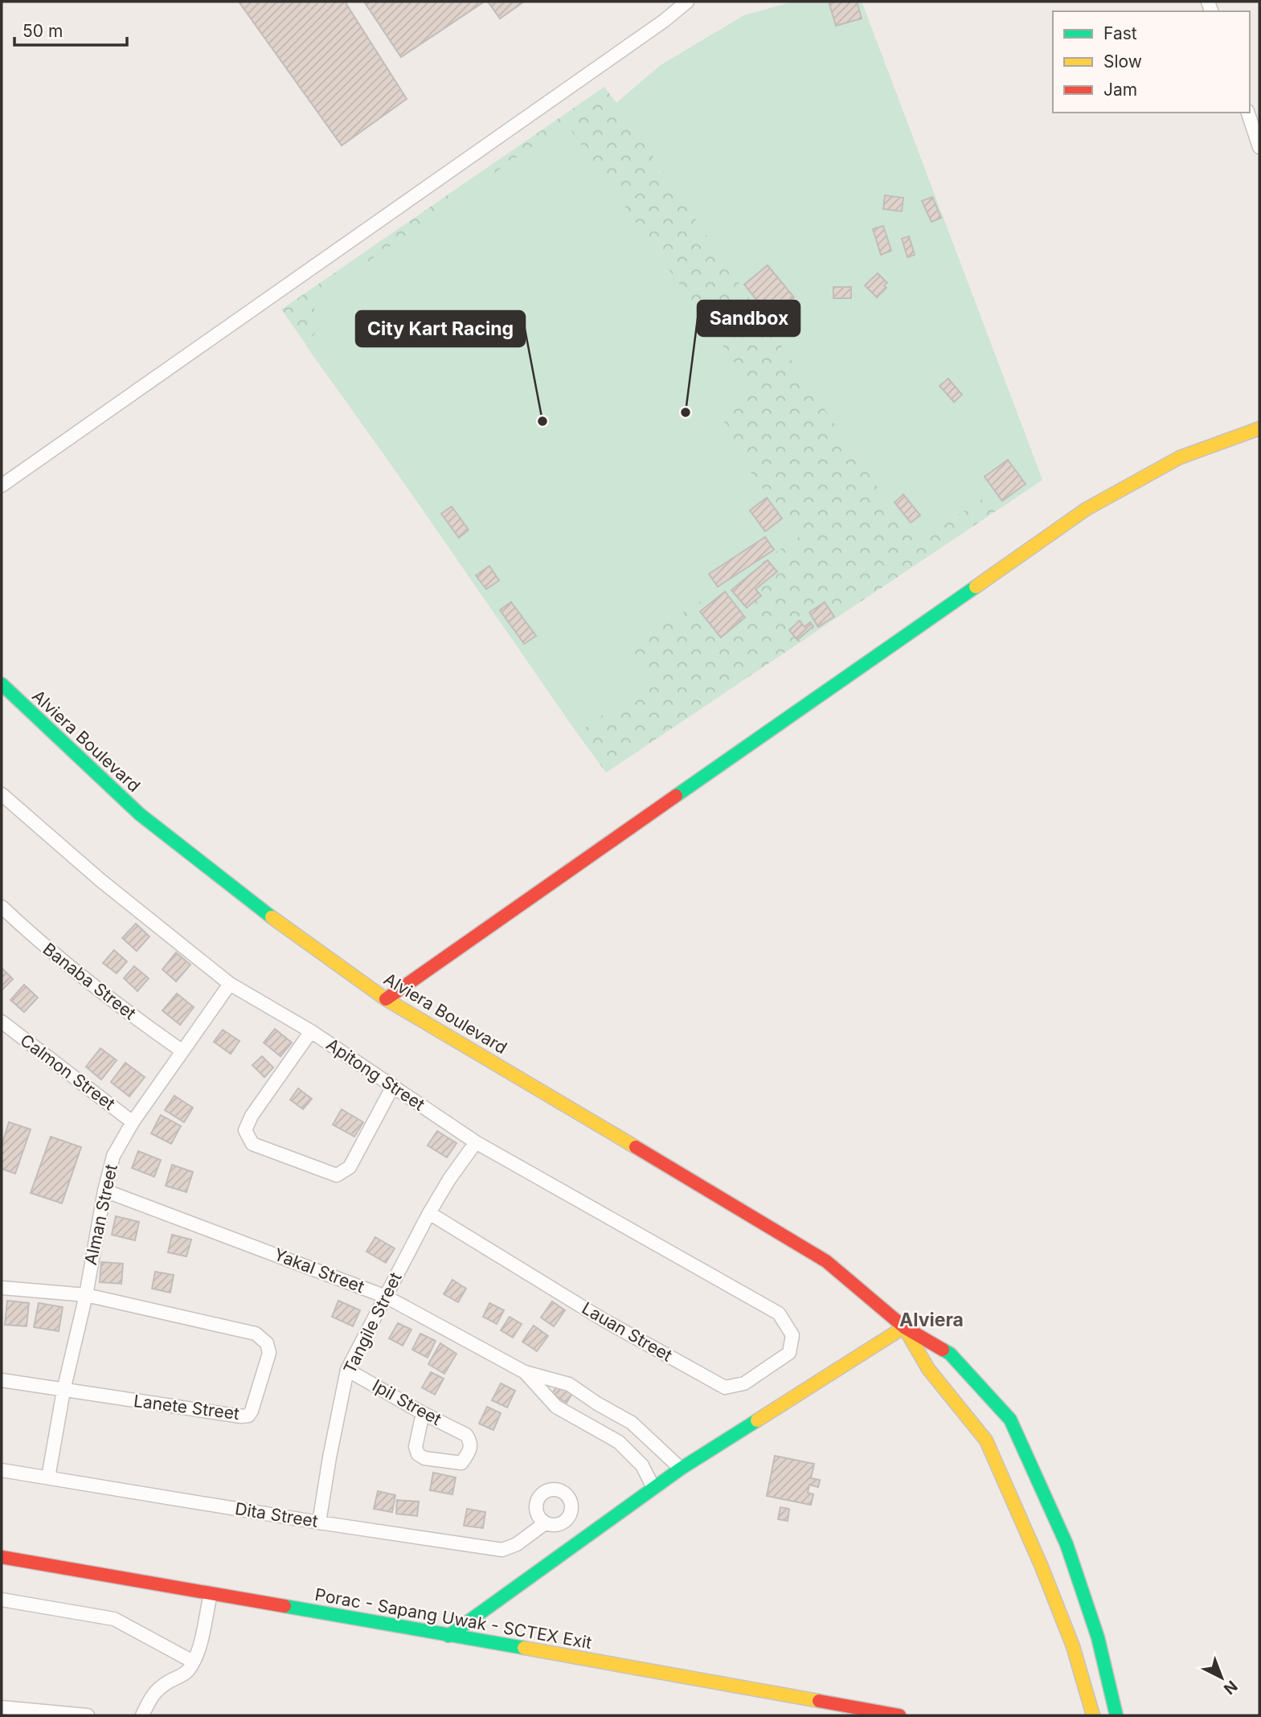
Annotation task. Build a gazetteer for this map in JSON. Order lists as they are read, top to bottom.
{
  "streets": {
    "street": [
      "Alviera Boulevard",
      "Banaba Street",
      "Calmon Street",
      "Apitong Street",
      "Alman Street",
      "Yakal Street",
      "Tangile Street",
      "Lauan Street",
      "Ipil Street",
      "Lanete Street",
      "Dita Street",
      "Porac - Sapang Uwak - SCTEX Exit"
    ]
  },
  "crossings": [
    ["Banaba Street", "Alman Street"],
    ["Calmon Street", "Alman Street"],
    ["Apitong Street", "Alman Street"],
    ["Apitong Street", "Tangile Street"],
    ["Apitong Street", "Lauan Street"],
    ["Alman Street", "Yakal Street"],
    ["Alman Street", "Lanete Street"],
    ["Alman Street", "Dita Street"],
    ["Yakal Street", "Tangile Street"],
    ["Tangile Street", "Lauan Street"],
    ["Tangile Street", "Ipil Street"],
    ["Tangile Street", "Dita Street"]
  ],
  "districts": ["Alviera"],
  "places": ["Sandbox", "City Kart Racing"],
  "legend": ["Fast", "Slow", "Jam"],
  "scale_bar": "50 m",
  "north": "bottom right"
}
